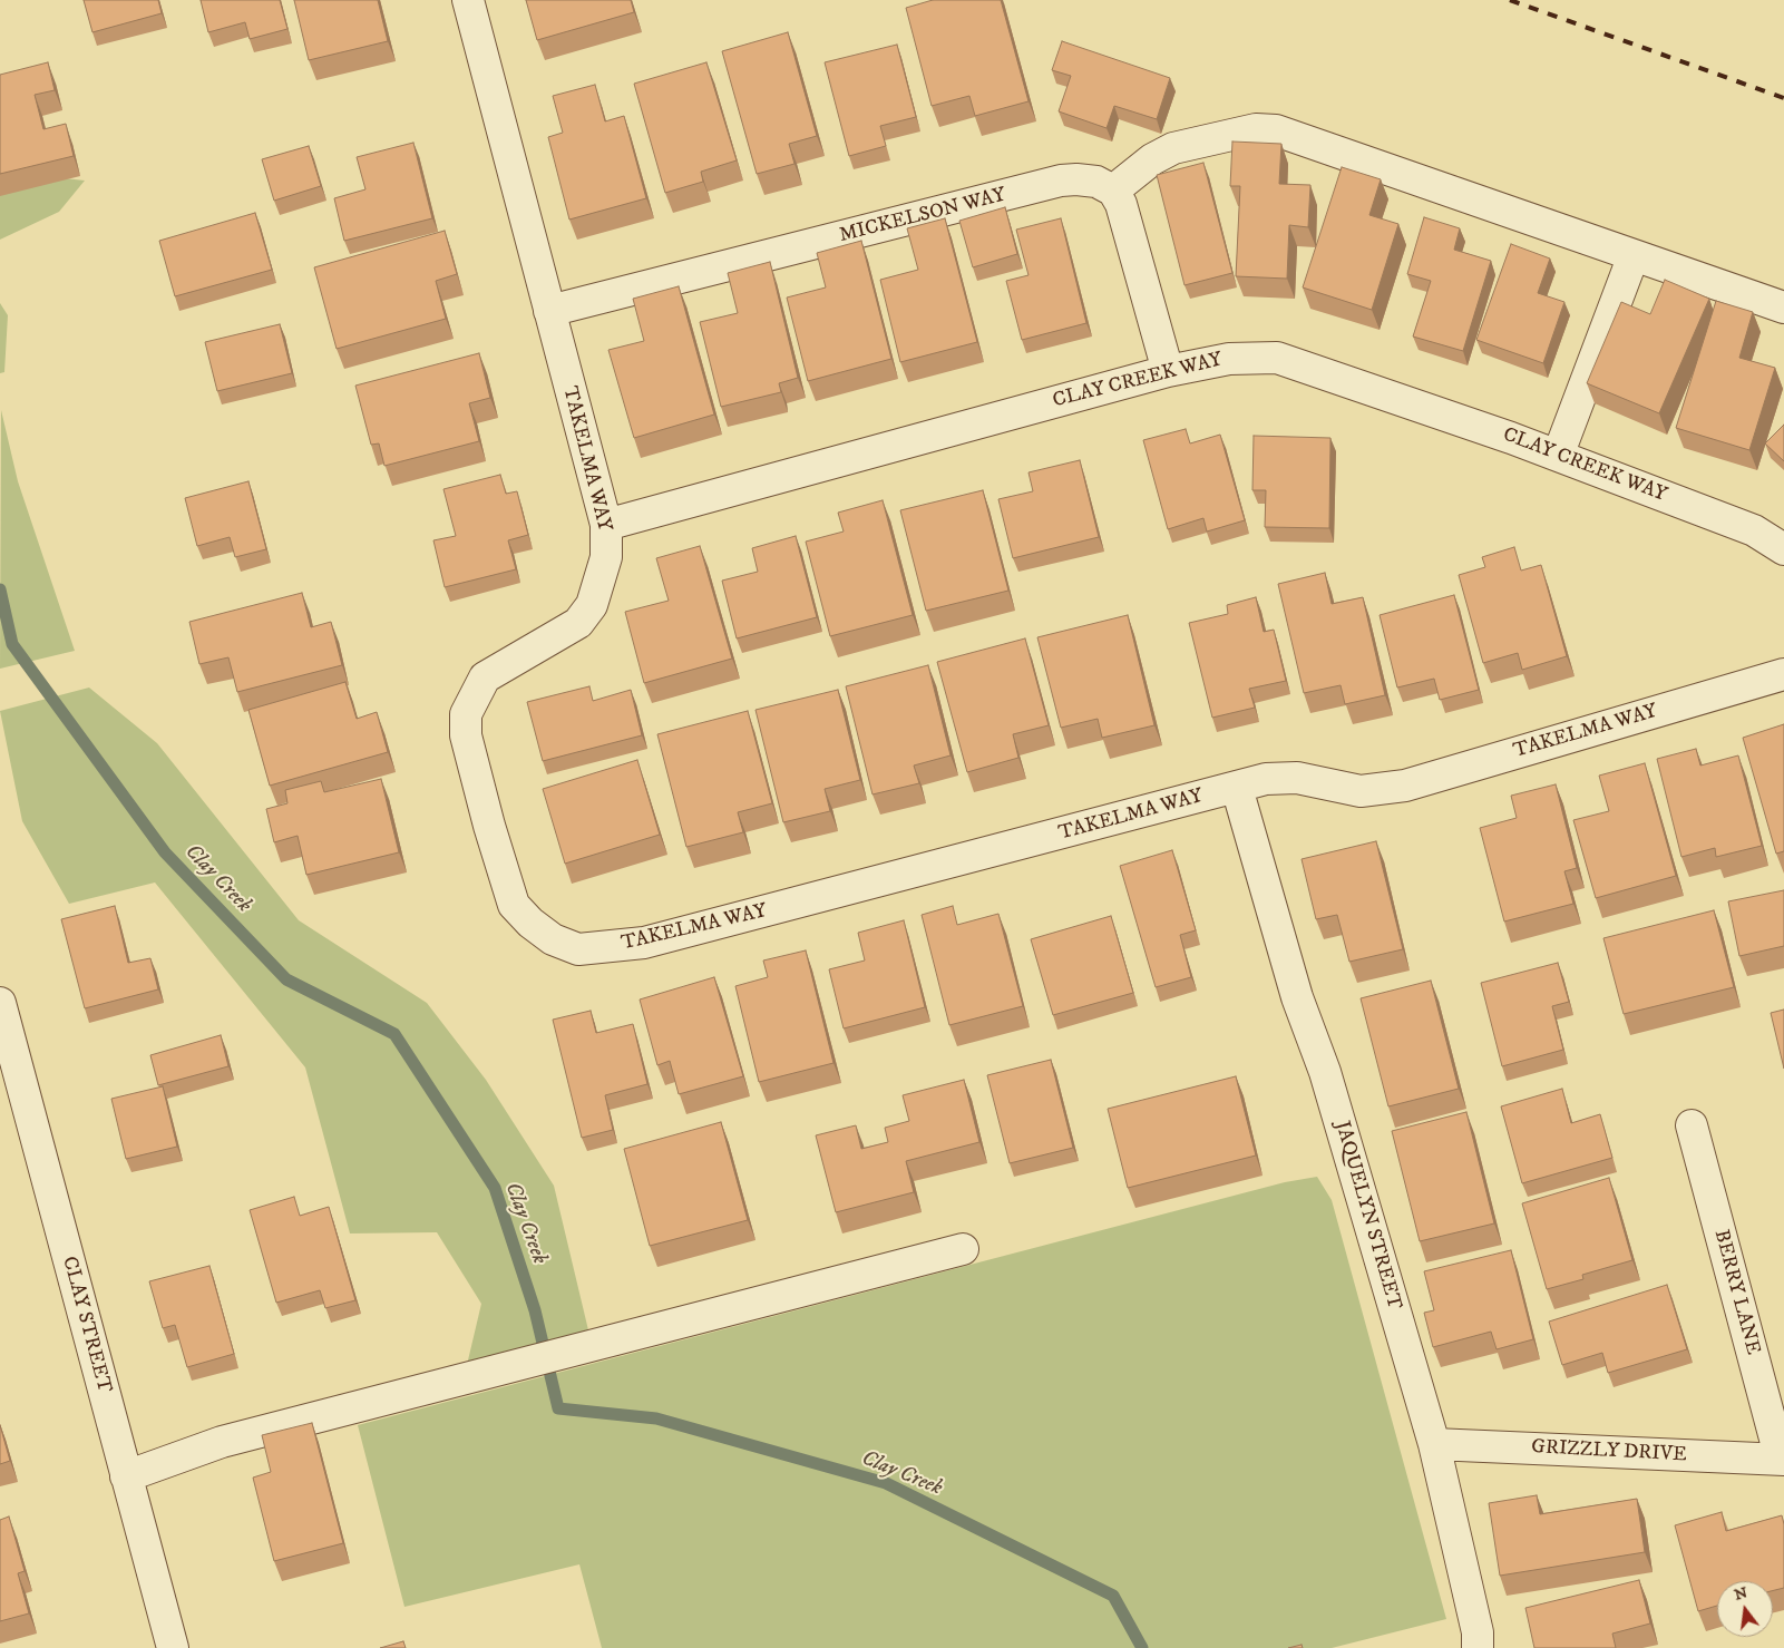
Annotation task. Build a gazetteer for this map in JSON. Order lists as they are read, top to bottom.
{
  "streets": {
    "street": [
      "MICKELSON WAY",
      "CLAY CREEK WAY",
      "TAKELMA WAY",
      "JAQUELYN STREET",
      "BERRY LANE",
      "CLAY STREET",
      "GRIZZLY DRIVE"
    ]
  },
  "crossings": [
    ["MICKELSON WAY", "TAKELMA WAY"],
    ["CLAY CREEK WAY", "TAKELMA WAY"],
    ["TAKELMA WAY", "JAQUELYN STREET"],
    ["JAQUELYN STREET", "GRIZZLY DRIVE"],
    ["BERRY LANE", "GRIZZLY DRIVE"]
  ],
  "water": ["Clay Creek"],
  "north": "top"
}
